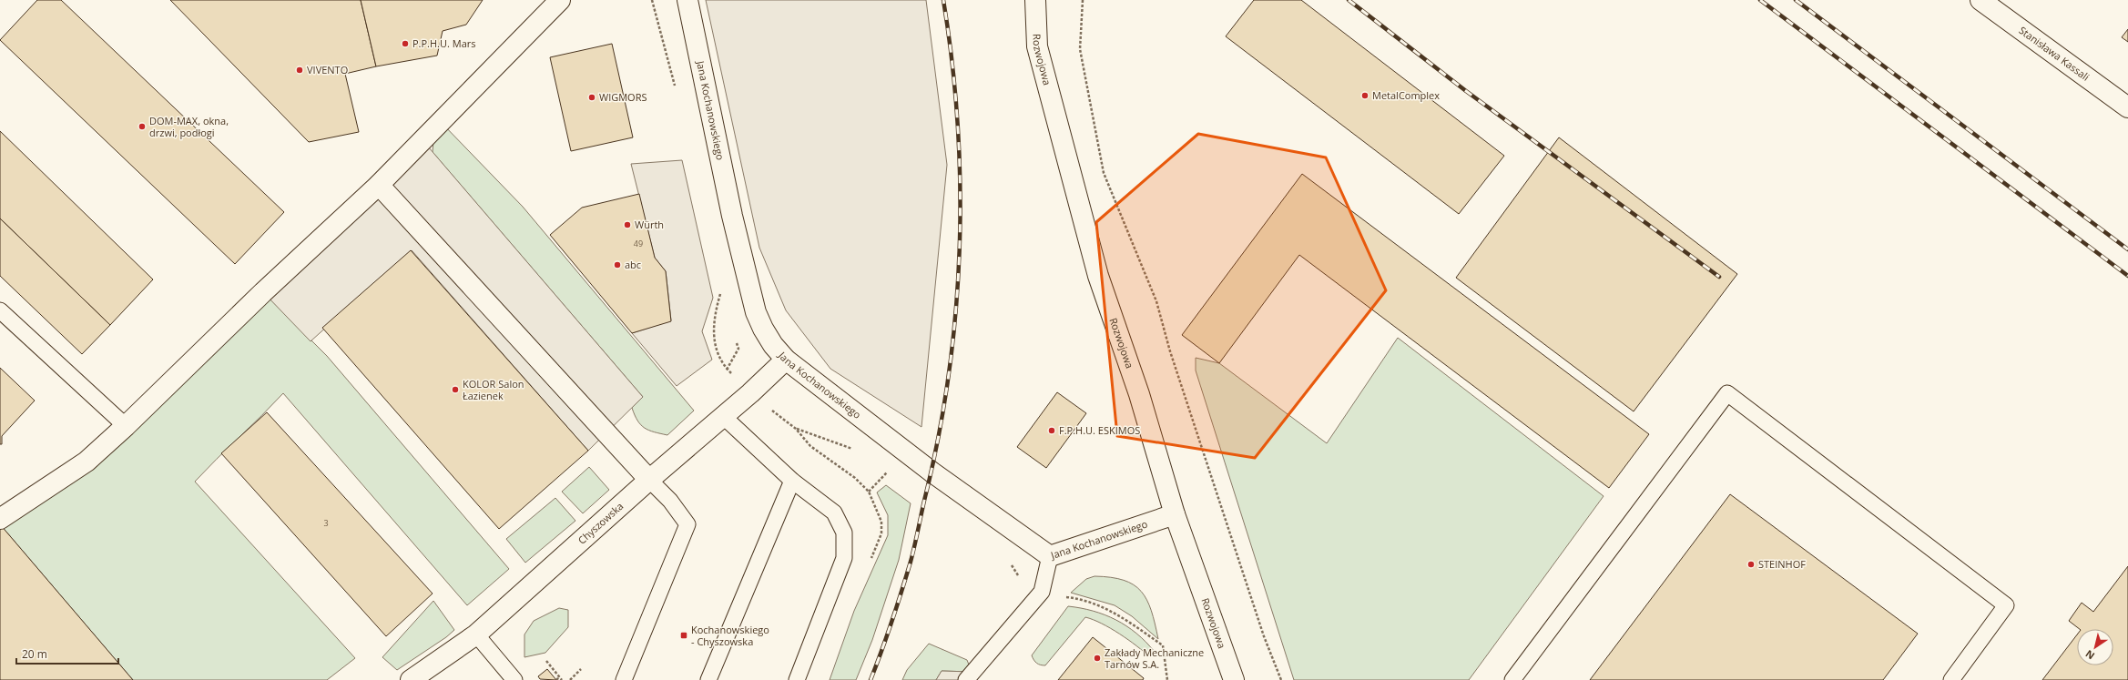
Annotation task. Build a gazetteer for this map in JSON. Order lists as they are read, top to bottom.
{
  "streets": {
    "street": [
      "Stanisława Kassali",
      "Rozwojowa",
      "Jana Kochanowskiego",
      "Chyszowska"
    ]
  },
  "crossings": [
    ["Rozwojowa", "Jana Kochanowskiego"],
    ["Jana Kochanowskiego", "Chyszowska"]
  ],
  "places": {
    "other": [
      "P.P.H.U. Mars",
      "VIVENTO",
      "MetalComplex",
      "WIGMORS",
      "DOM-MAX, okna, drzwi, podłogi",
      "Würth",
      "abc",
      "KOLOR Salon Łazienek",
      "F.P.H.U. ESKIMOS",
      "STEINHOF",
      "Zakłady Mechaniczne Tarnów S.A."
    ],
    "transit": ["Kochanowskiego - Chyszowska"]
  },
  "house_numbers": ["49", "3"],
  "scale_bar": "20 m",
  "north": "bottom left"
}
